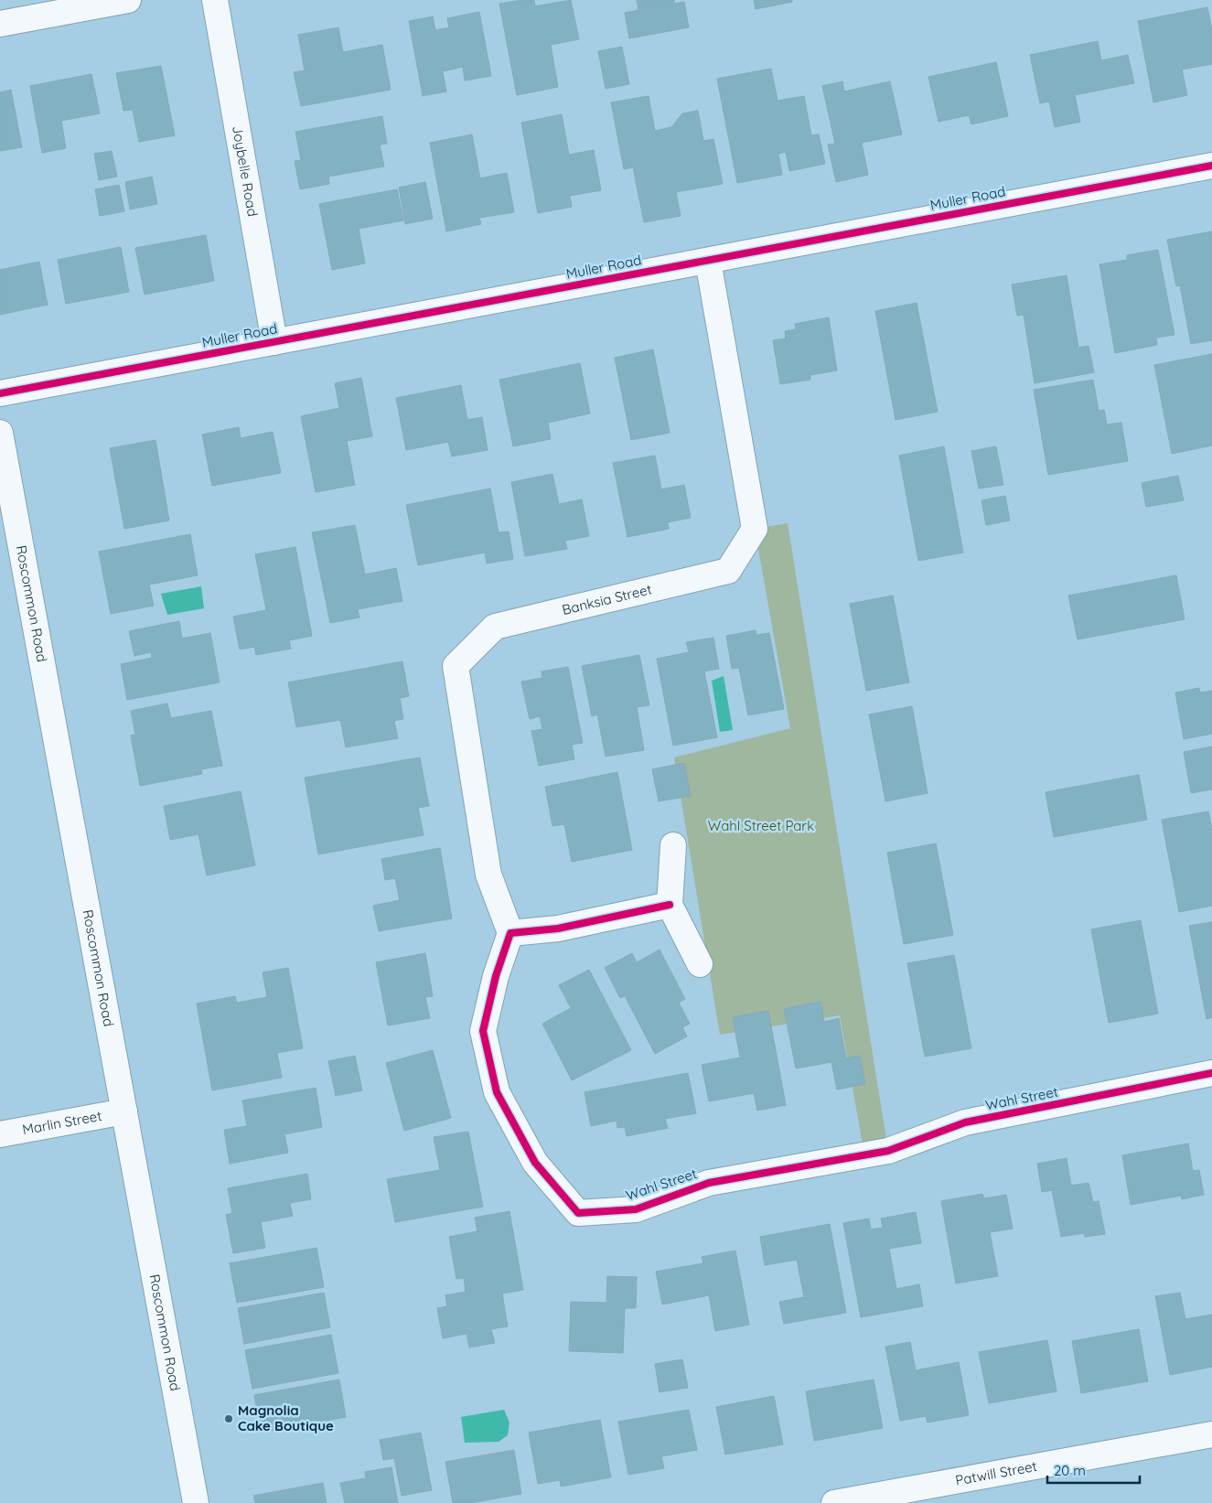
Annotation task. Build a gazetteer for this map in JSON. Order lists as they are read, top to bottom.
{
  "streets": {
    "street": [
      "Joybelle Road",
      "Muller Road",
      "Banksia Street",
      "Roscommon Road",
      "Wahl Street",
      "Marlin Street",
      "Patwill Street"
    ]
  },
  "crossings": [
    ["Joybelle Road", "Muller Road"],
    ["Muller Road", "Banksia Street"],
    ["Banksia Street", "Wahl Street"],
    ["Roscommon Road", "Marlin Street"]
  ],
  "parks": ["Wahl Street Park"],
  "places": ["Magnolia Cake Boutique"],
  "scale_bar": "20 m"
}
